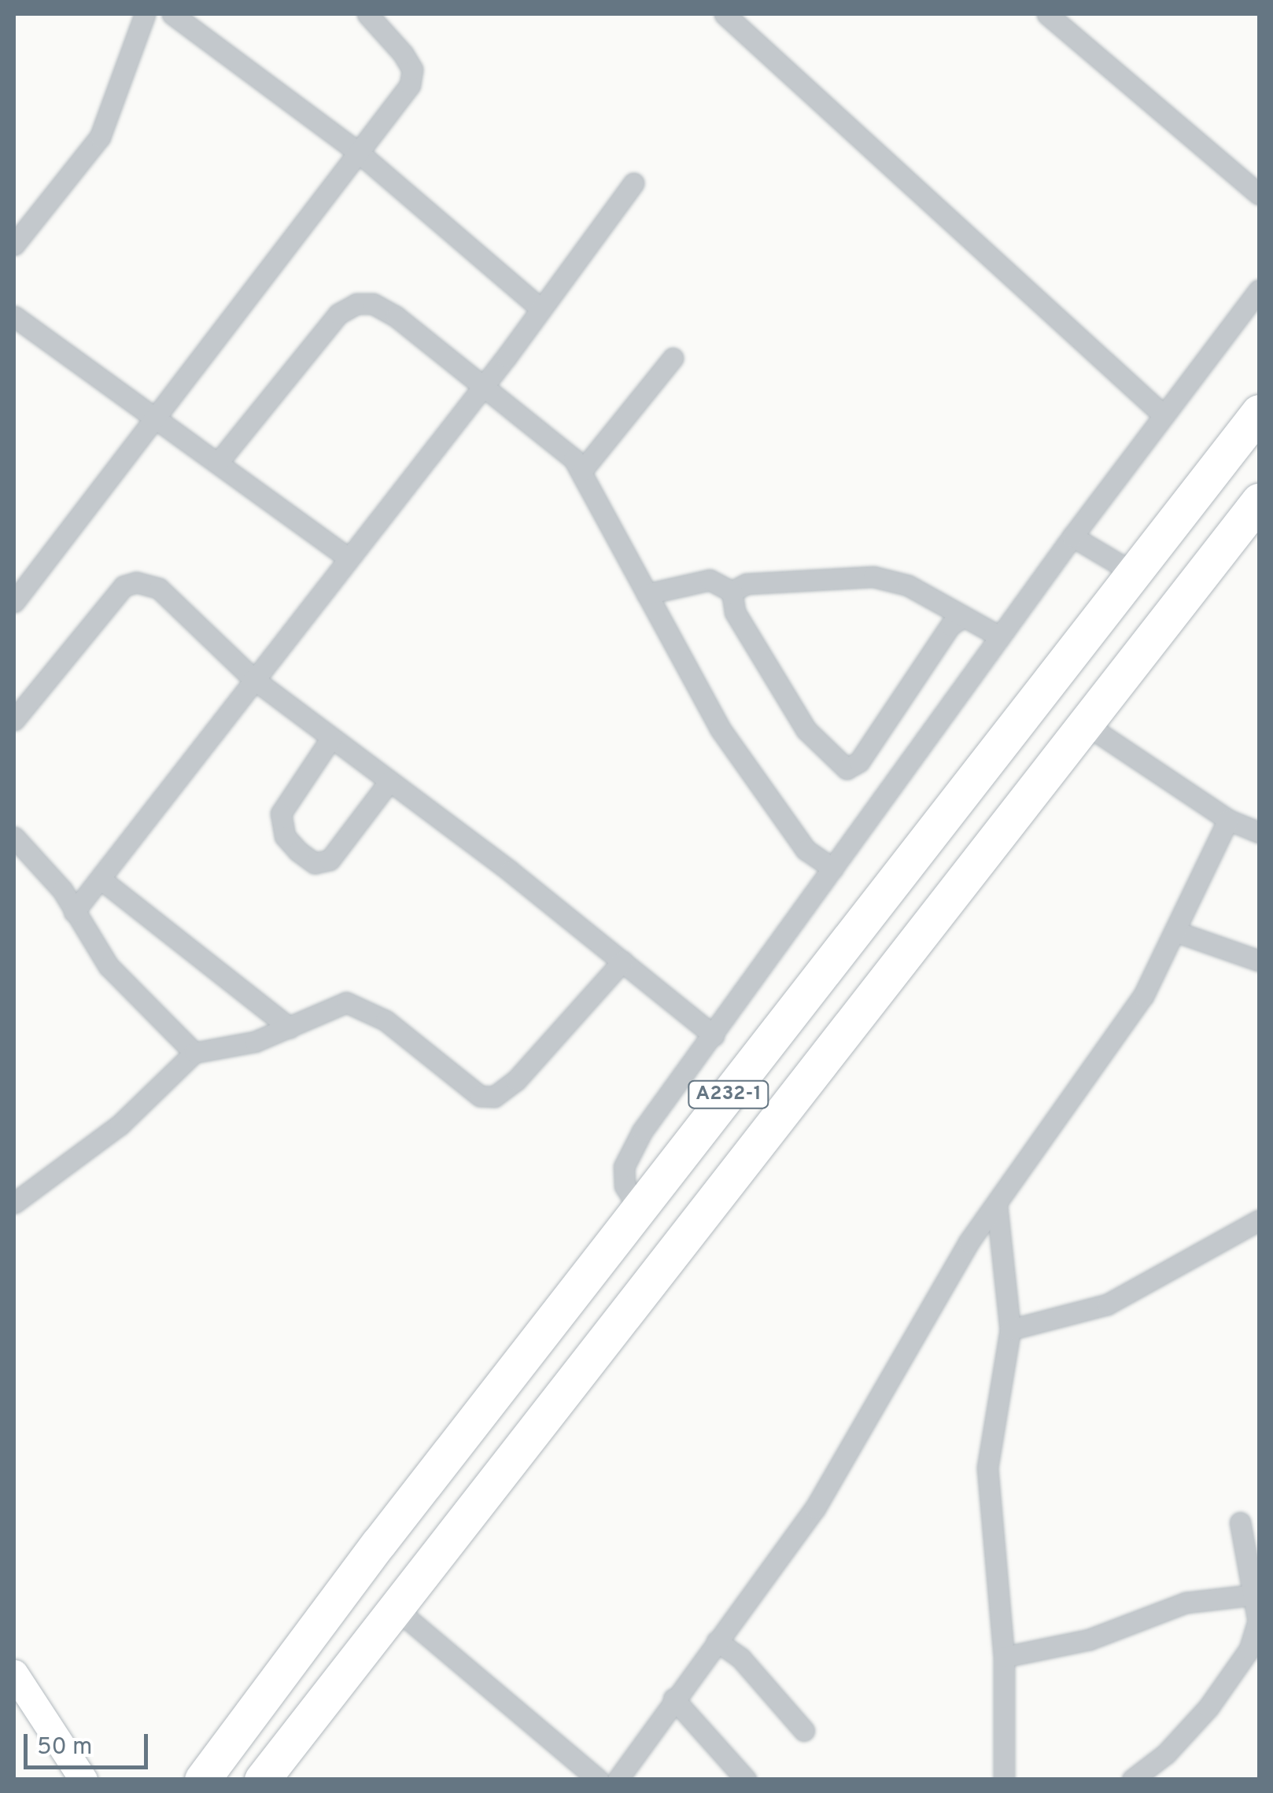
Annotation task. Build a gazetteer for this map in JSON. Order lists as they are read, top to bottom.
{
  "streets": {
    "highway": ["A232-1"]
  },
  "scale_bar": "50 m"
}
